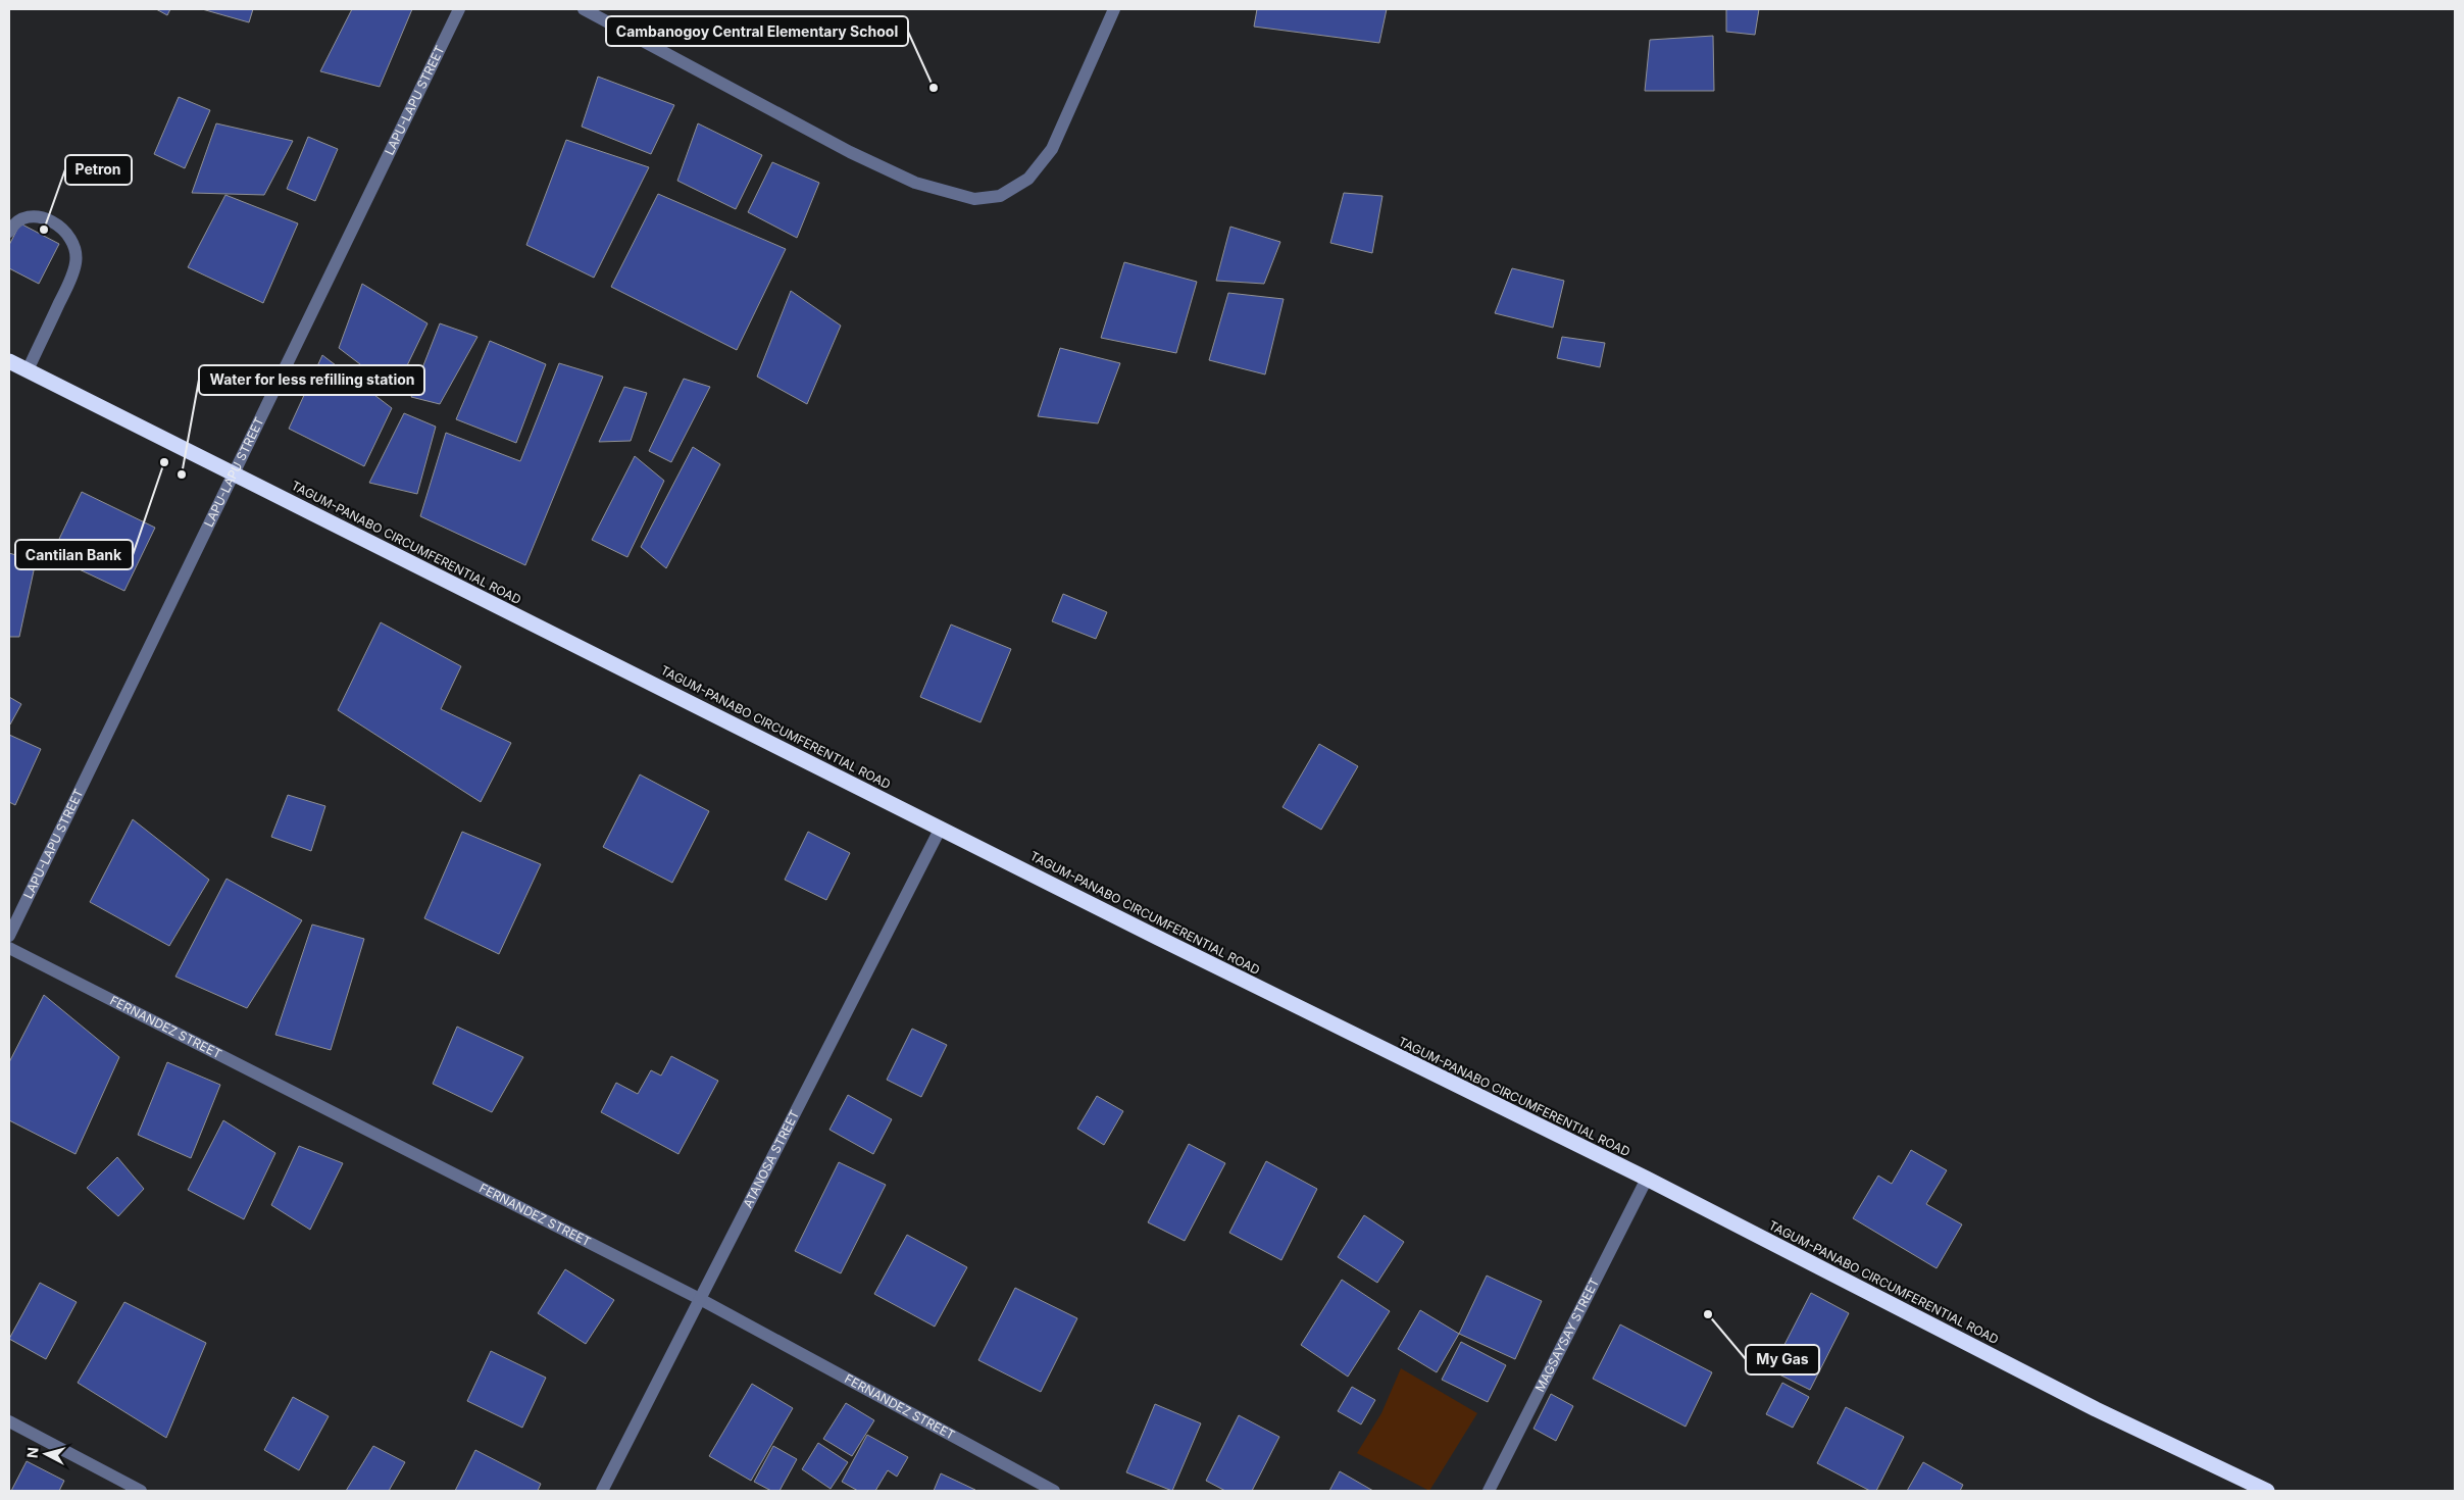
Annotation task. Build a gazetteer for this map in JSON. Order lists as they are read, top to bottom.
{
  "streets": {
    "highway": ["TAGUM-PANABO CIRCUMFERENTIAL ROAD"],
    "street": [
      "LAPU-LAPU STREET",
      "FERNANDEZ STREET",
      "ATANOSA STREET",
      "MAGSAYSAY STREET"
    ]
  },
  "crossings": [
    ["LAPU-LAPU STREET", "TAGUM-PANABO CIRCUMFERENTIAL ROAD"],
    ["TAGUM-PANABO CIRCUMFERENTIAL ROAD", "ATANOSA STREET"],
    ["TAGUM-PANABO CIRCUMFERENTIAL ROAD", "MAGSAYSAY STREET"],
    ["FERNANDEZ STREET", "ATANOSA STREET"]
  ],
  "places": [
    "Cambanogoy Central Elementary School",
    "Petron",
    "Cantilan Bank",
    "Water for less refilling station",
    "My Gas"
  ],
  "north": "left"
}
